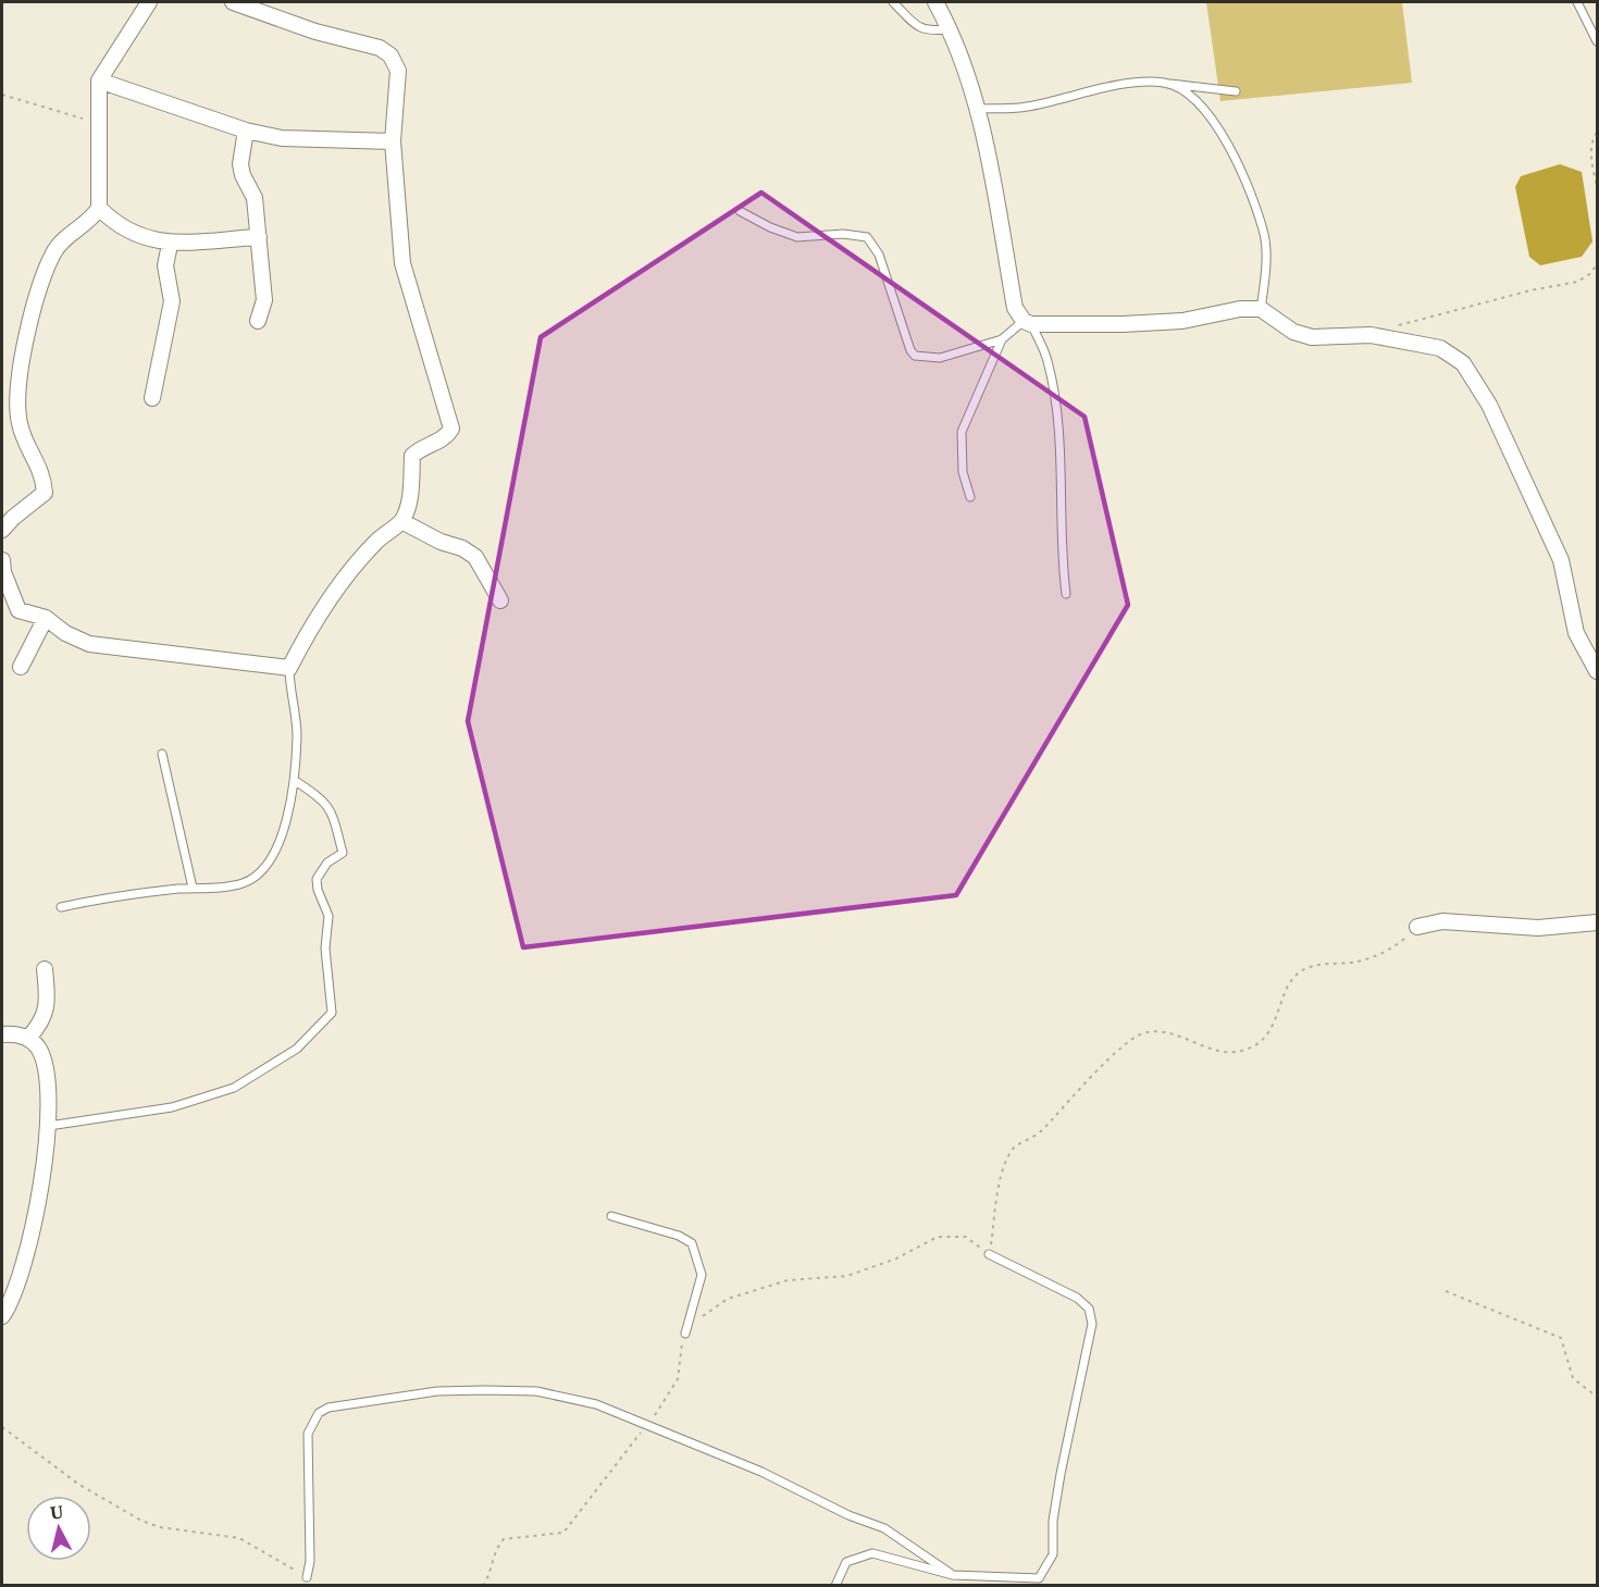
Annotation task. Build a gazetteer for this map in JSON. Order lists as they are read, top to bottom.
{
  "north": "top"
}
